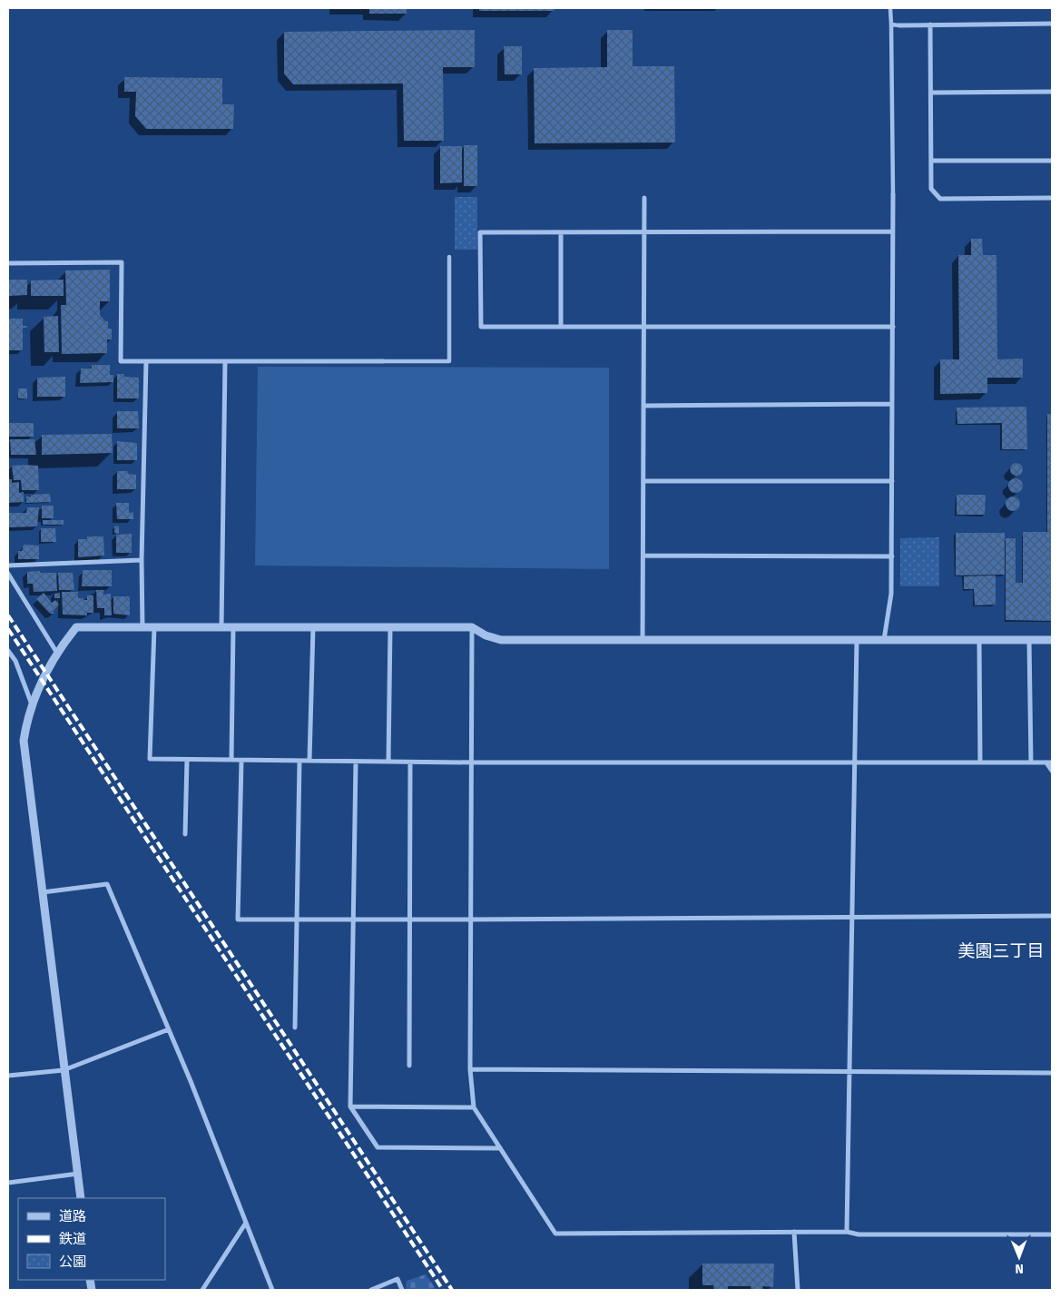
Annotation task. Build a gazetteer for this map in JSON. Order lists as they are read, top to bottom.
{
  "districts": ["美園三丁目"],
  "legend": ["道路", "鉄道", "公園"],
  "north": "bottom"
}
